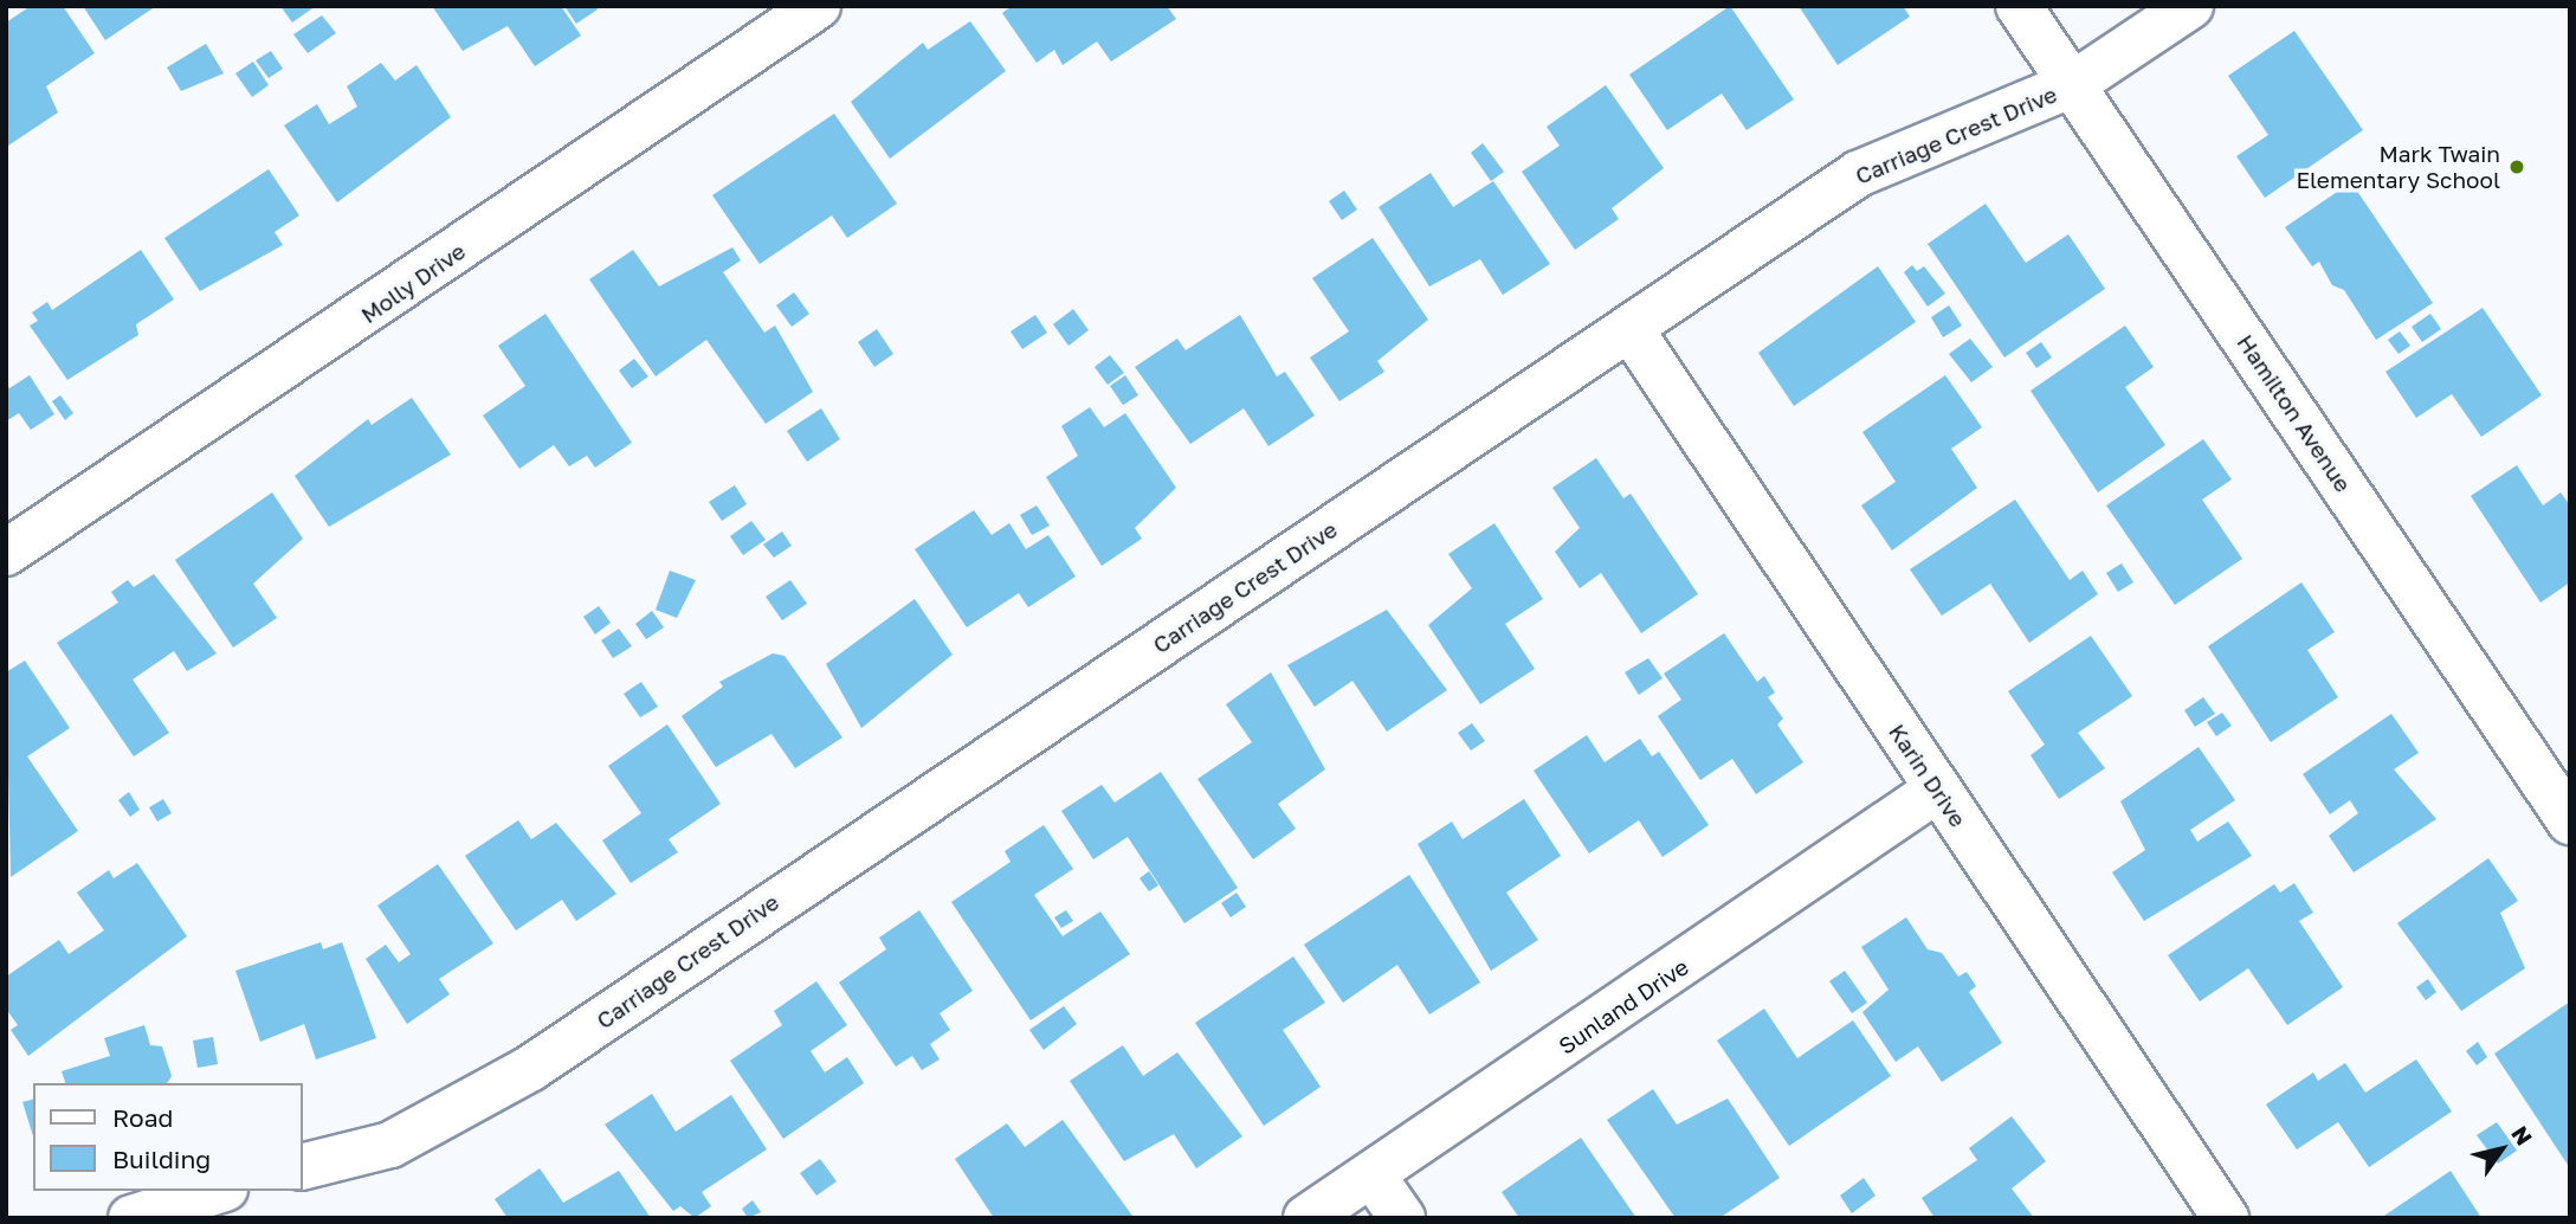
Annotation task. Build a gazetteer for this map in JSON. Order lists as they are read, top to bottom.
{
  "streets": {
    "street": [
      "Carriage Crest Drive",
      "Molly Drive",
      "Hamilton Avenue",
      "Karin Drive",
      "Sunland Drive"
    ]
  },
  "crossings": [
    ["Carriage Crest Drive", "Hamilton Avenue"],
    ["Carriage Crest Drive", "Karin Drive"],
    ["Karin Drive", "Sunland Drive"]
  ],
  "places": ["Mark Twain Elementary School"],
  "legend": ["Road", "Building"],
  "north": "top right"
}
